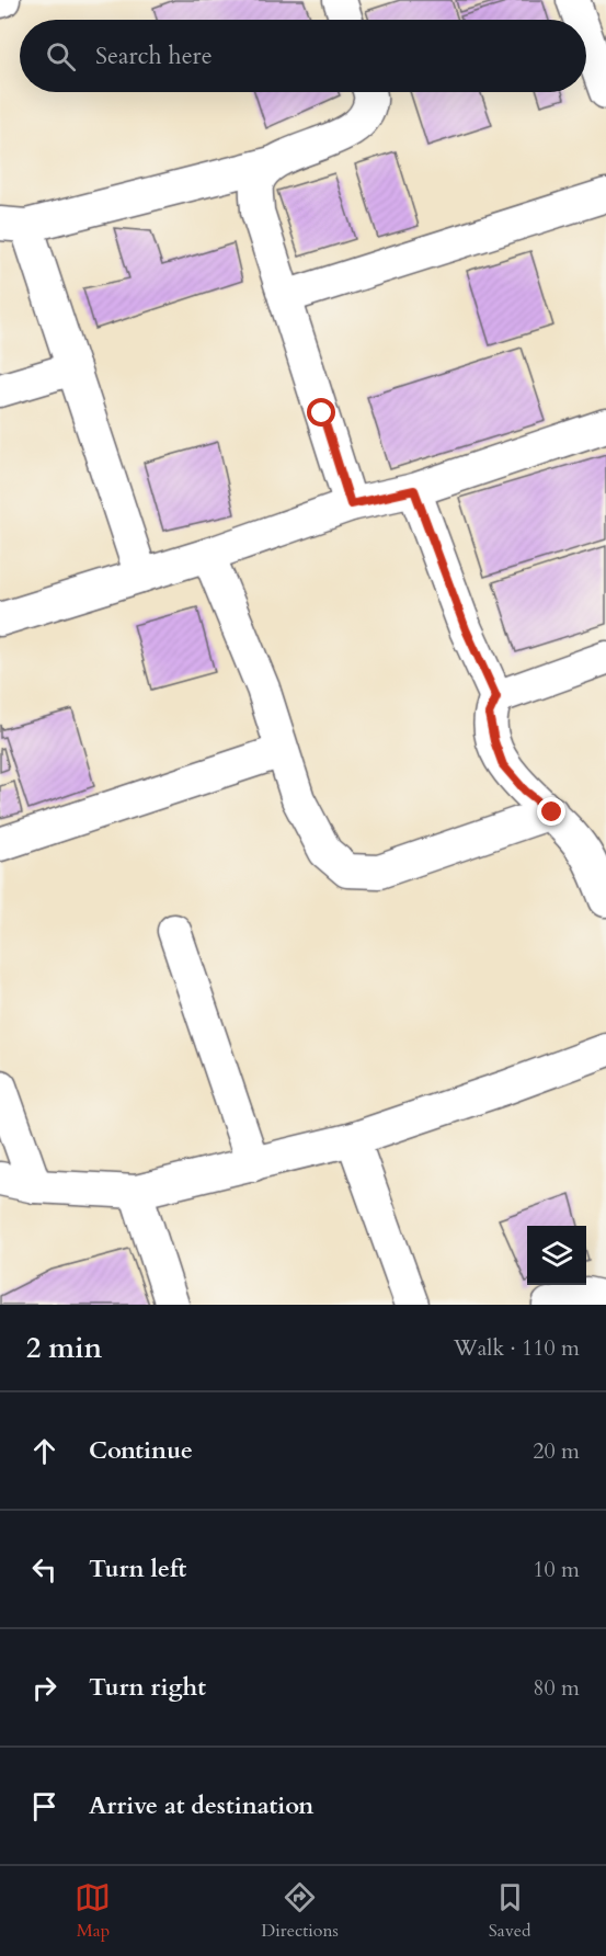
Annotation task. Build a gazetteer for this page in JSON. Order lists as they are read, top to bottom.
{
  "page": {
    "search": "Search here",
    "heading": ["2 min", "Walk · 110 m"],
    "list": [
      ["Continue", "20 m"],
      ["Turn left", "10 m"],
      ["Turn right", "80 m"],
      "Arrive at destination"
    ],
    "nav": ["Map", "Directions", "Saved"]
  }
}
